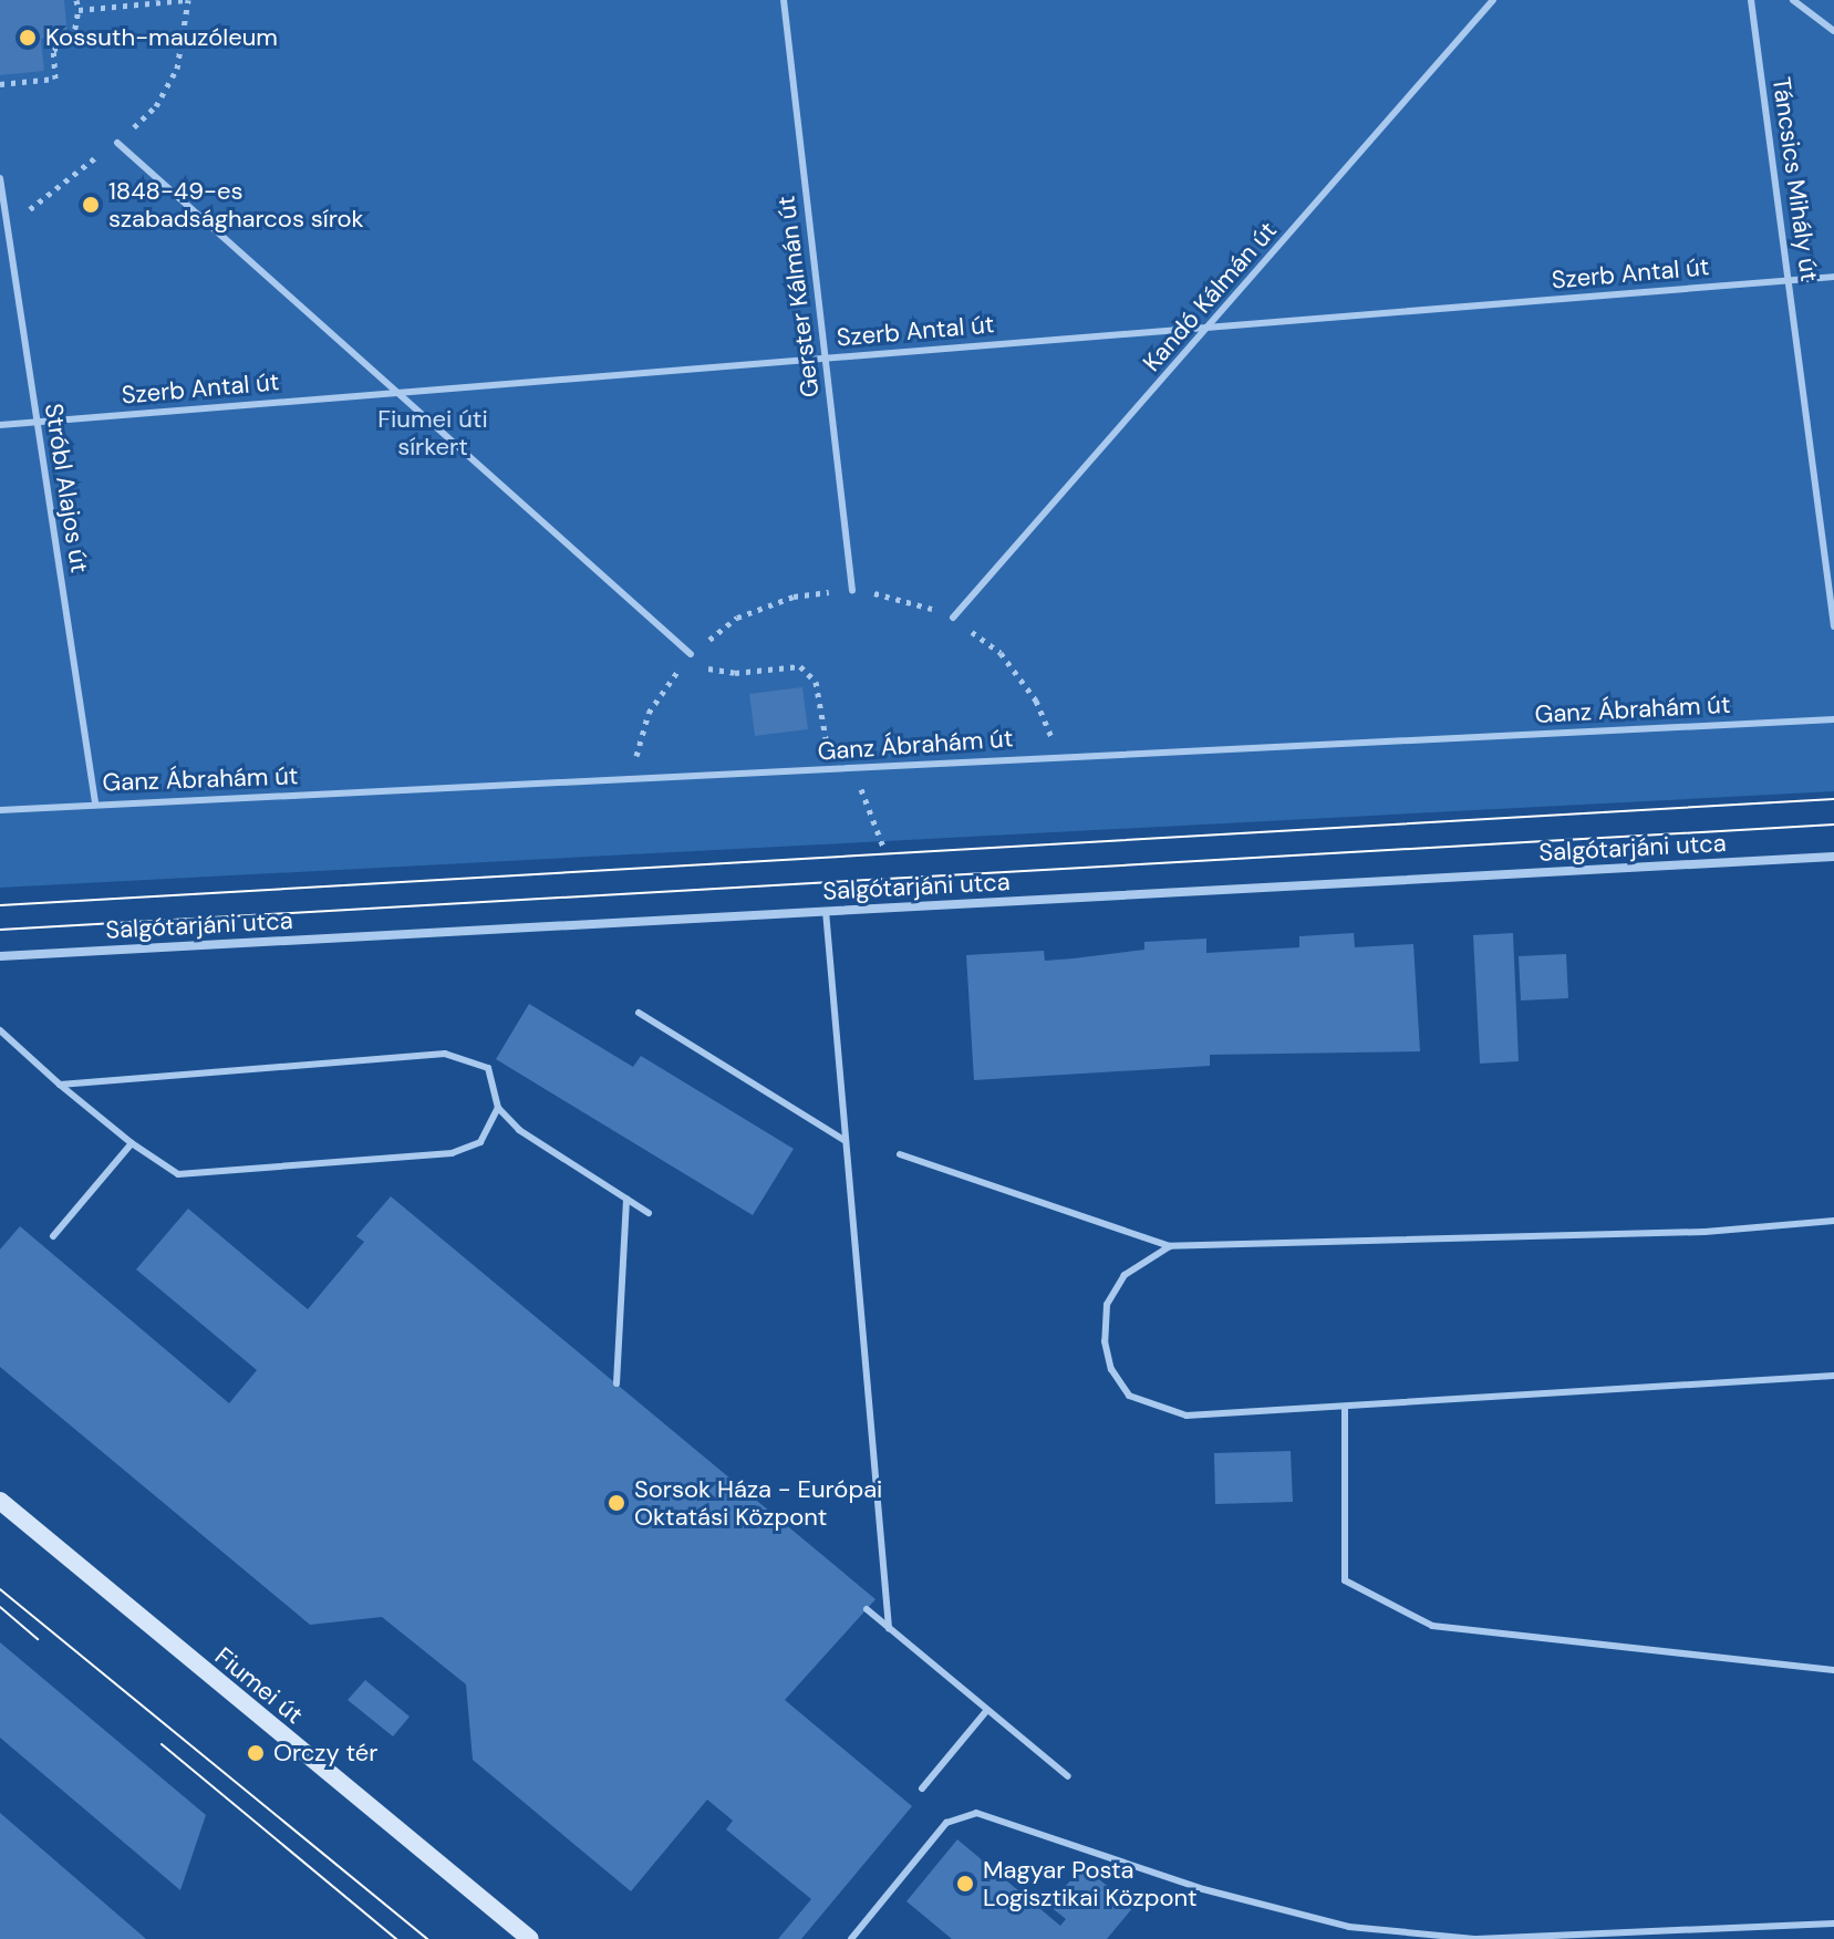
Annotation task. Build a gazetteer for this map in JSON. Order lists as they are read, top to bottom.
{
  "streets": {
    "main road": ["Fiumei út"],
    "street": ["Salgótarjáni utca"],
    "lane": [
      "Táncsics Mihály út",
      "Szerb Antal út",
      "Gerster Kálmán út",
      "Kandó Kálmán út",
      "Stróbl Alajos út",
      "Ganz Ábrahám út"
    ]
  },
  "crossings": [
    ["Táncsics Mihály út", "Szerb Antal út"],
    ["Szerb Antal út", "Gerster Kálmán út"],
    ["Szerb Antal út", "Kandó Kálmán út"],
    ["Szerb Antal út", "Stróbl Alajos út"],
    ["Stróbl Alajos út", "Ganz Ábrahám út"]
  ],
  "parks": ["Fiumei úti sírkert"],
  "places": [
    "Kossuth-mauzóleum",
    "1848-49-es szabadságharcos sírok",
    "Sorsok Háza - Európai Oktatási Központ",
    "Orczy tér",
    "Magyar Posta Logisztikai Központ"
  ]
}
